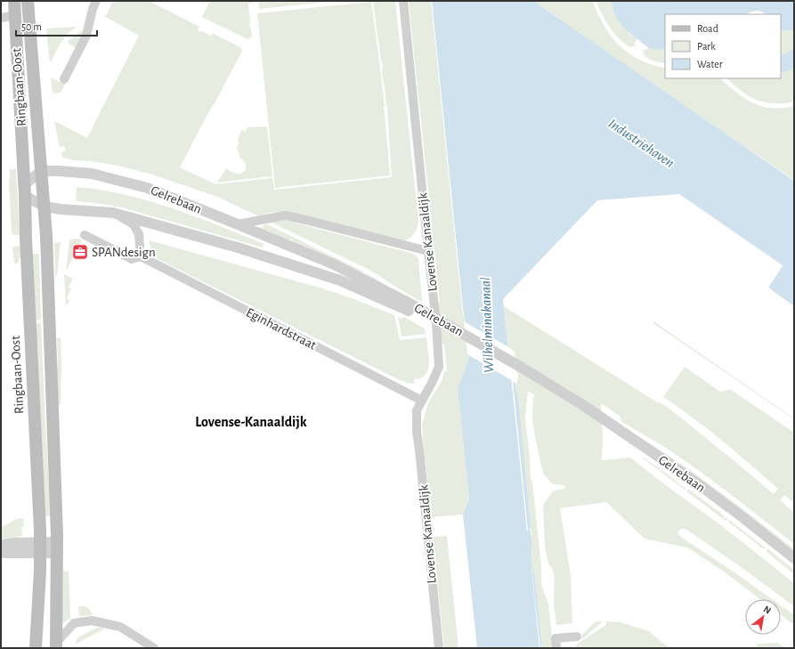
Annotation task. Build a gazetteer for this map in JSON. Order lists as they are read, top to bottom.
{
  "streets": {
    "main road": ["Ringbaan-Oost"],
    "street": ["Gelrebaan", "Lovense Kanaaldijk", "Eginhardstraat"]
  },
  "crossings": [
    ["Ringbaan-Oost", "Gelrebaan"],
    ["Lovense Kanaaldijk", "Eginhardstraat"]
  ],
  "districts": ["Lovense-Kanaaldijk"],
  "water": ["Industriehaven", "Wilhelminakanaal"],
  "places": {
    "office": ["SPANdesign"]
  },
  "legend": ["Road", "Park", "Water"],
  "scale_bar": "50 m",
  "north": "top right"
}
